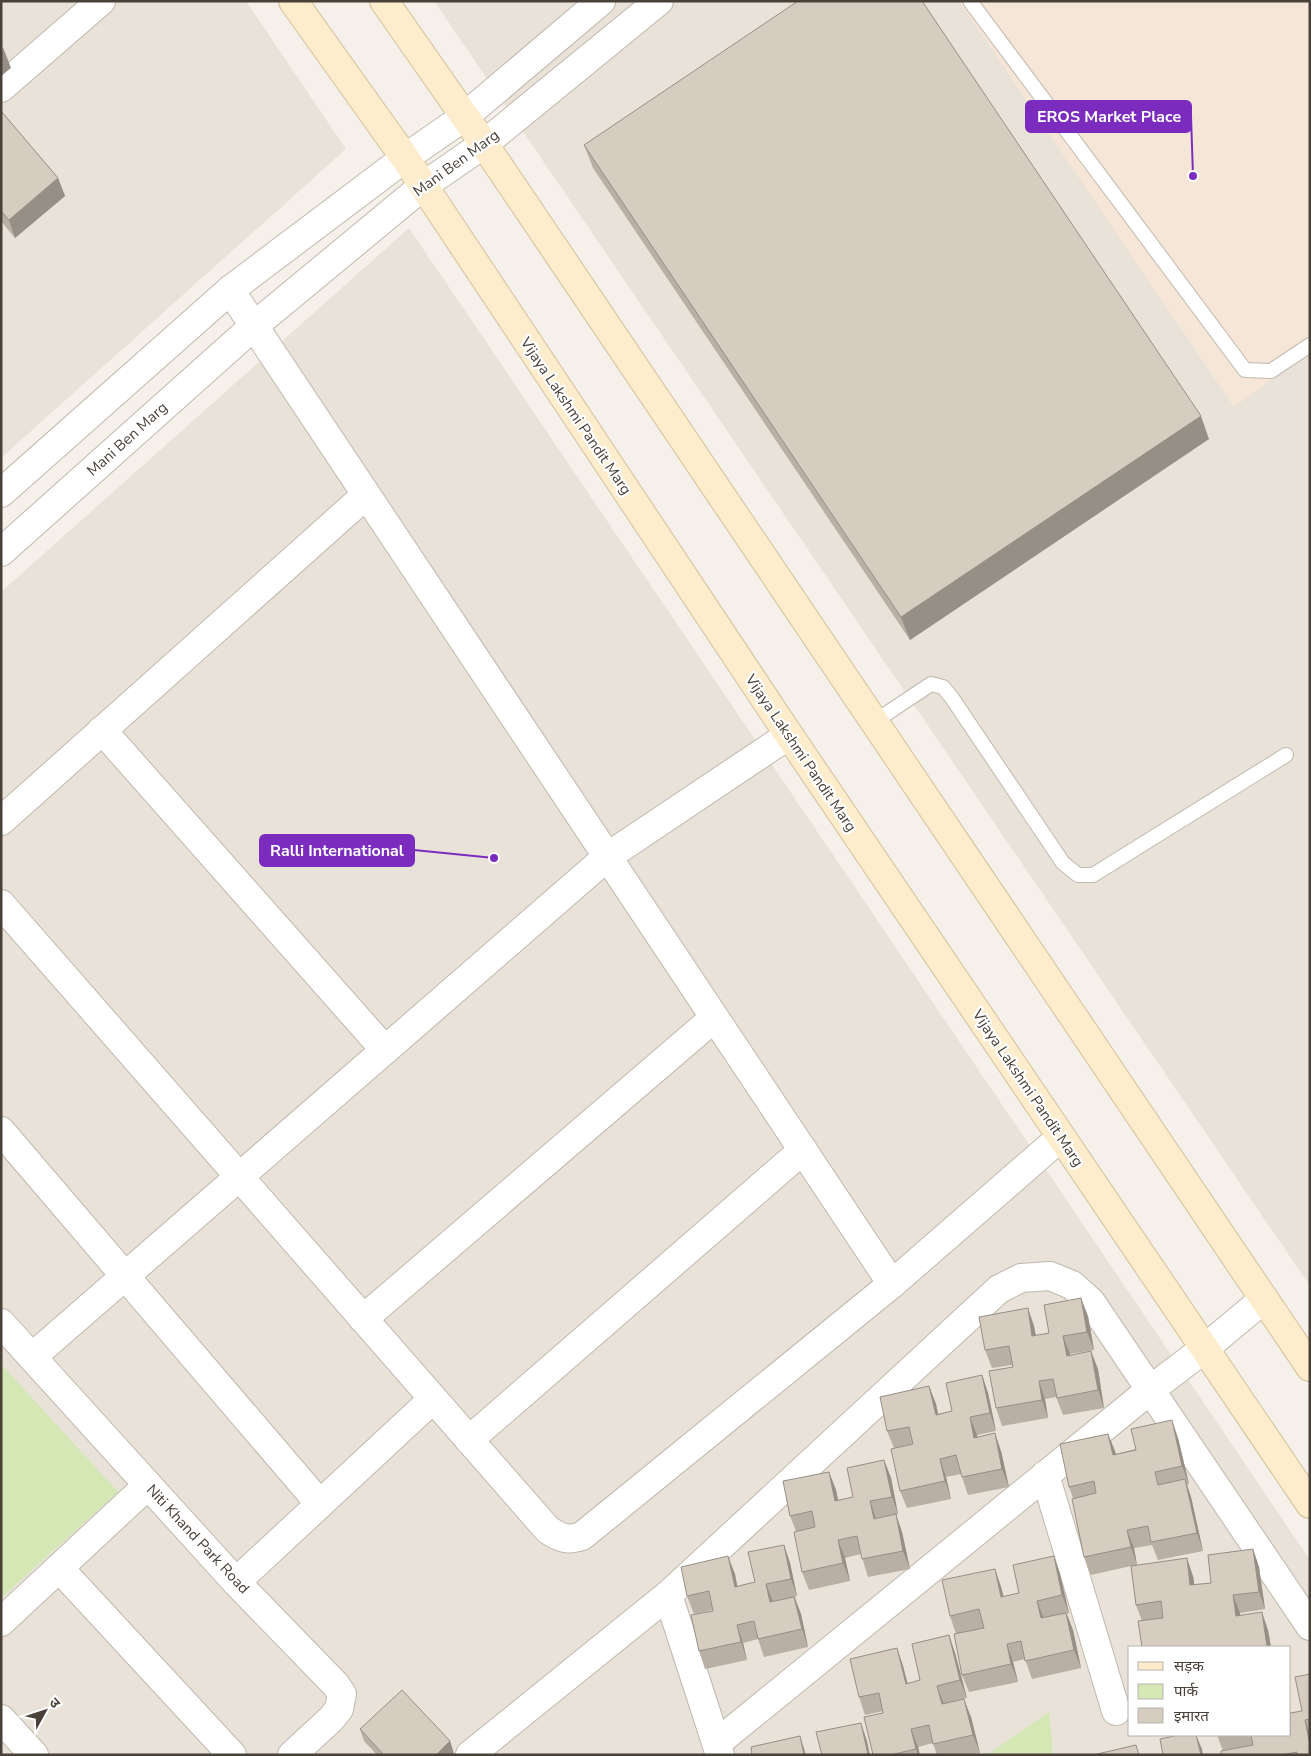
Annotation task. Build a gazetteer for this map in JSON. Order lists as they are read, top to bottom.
{
  "streets": {
    "street": ["Mani Ben Marg", "Vijaya Lakshmi Pandit Marg", "Niti Khand Park Road"]
  },
  "crossings": [
    ["Mani Ben Marg", "Vijaya Lakshmi Pandit Marg"]
  ],
  "places": ["EROS Market Place", "Ralli International"],
  "legend": ["सड़क", "पार्क", "इमारत"],
  "north": "top right"
}
